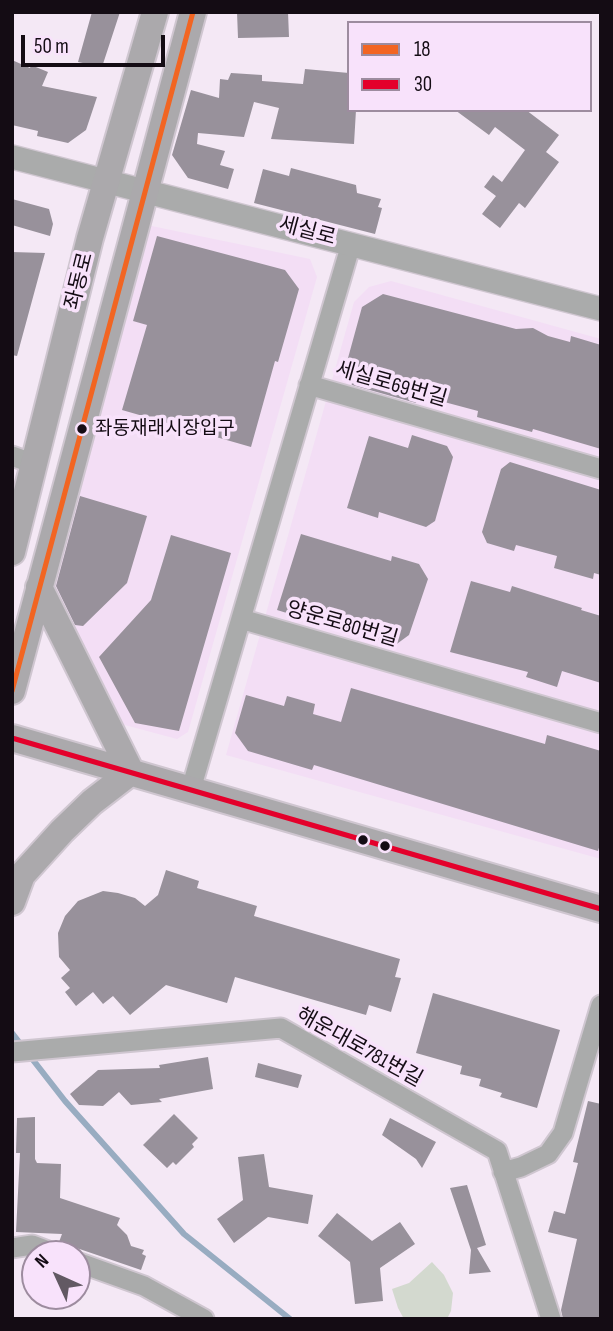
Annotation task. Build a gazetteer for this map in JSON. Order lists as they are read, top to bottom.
{
  "streets": {
    "main road": ["좌동로"],
    "street": [
      "세실로",
      "세실로69번길",
      "양운로80번길",
      "해운대로781번길"
    ]
  },
  "crossings": [
    ["세실로", "좌동로"],
    ["세실로", "세실로69번길"]
  ],
  "places": ["좌동재래시장입구"],
  "lines": ["transit line 18", "transit line 30"],
  "legend": ["18", "30"],
  "scale_bar": "50 m",
  "north": "top left"
}
